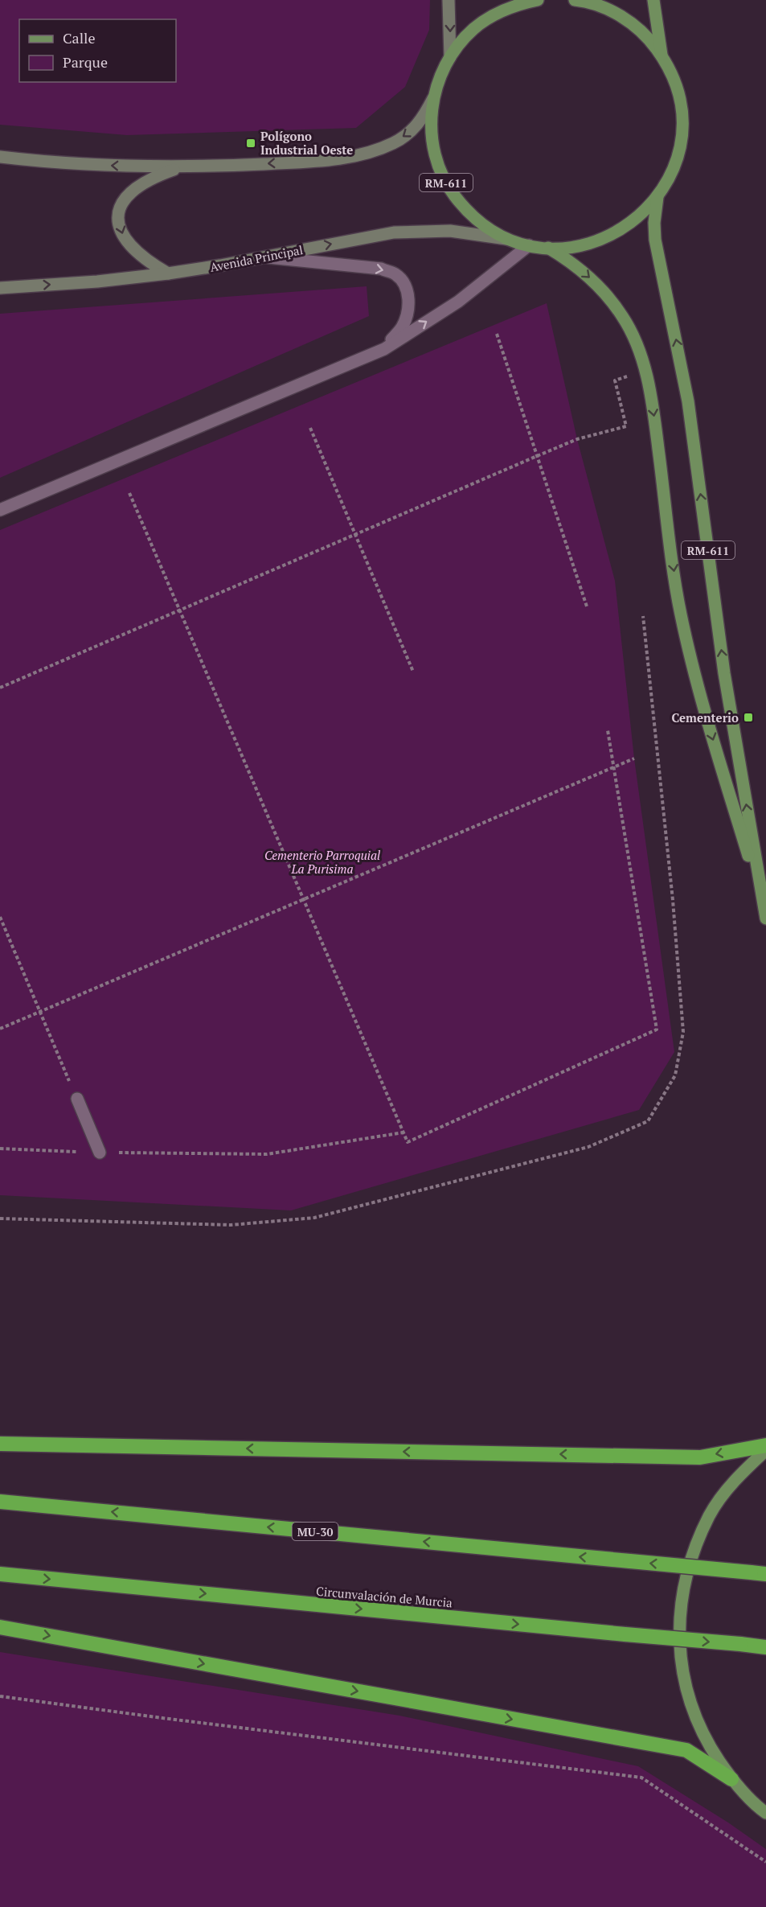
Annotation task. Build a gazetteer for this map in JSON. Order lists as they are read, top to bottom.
{
  "streets": {
    "highway": ["MU-30", "Circunvalación de Murcia"],
    "main road": ["RM-611"],
    "street": ["Avenida Principal"]
  },
  "crossings": [
    ["RM-611", "Avenida Principal"]
  ],
  "parks": ["Cementerio Parroquial La Purisima"],
  "places": {
    "transit": ["Polígono Industrial Oeste", "Cementerio"]
  },
  "legend": ["Calle", "Parque"]
}
